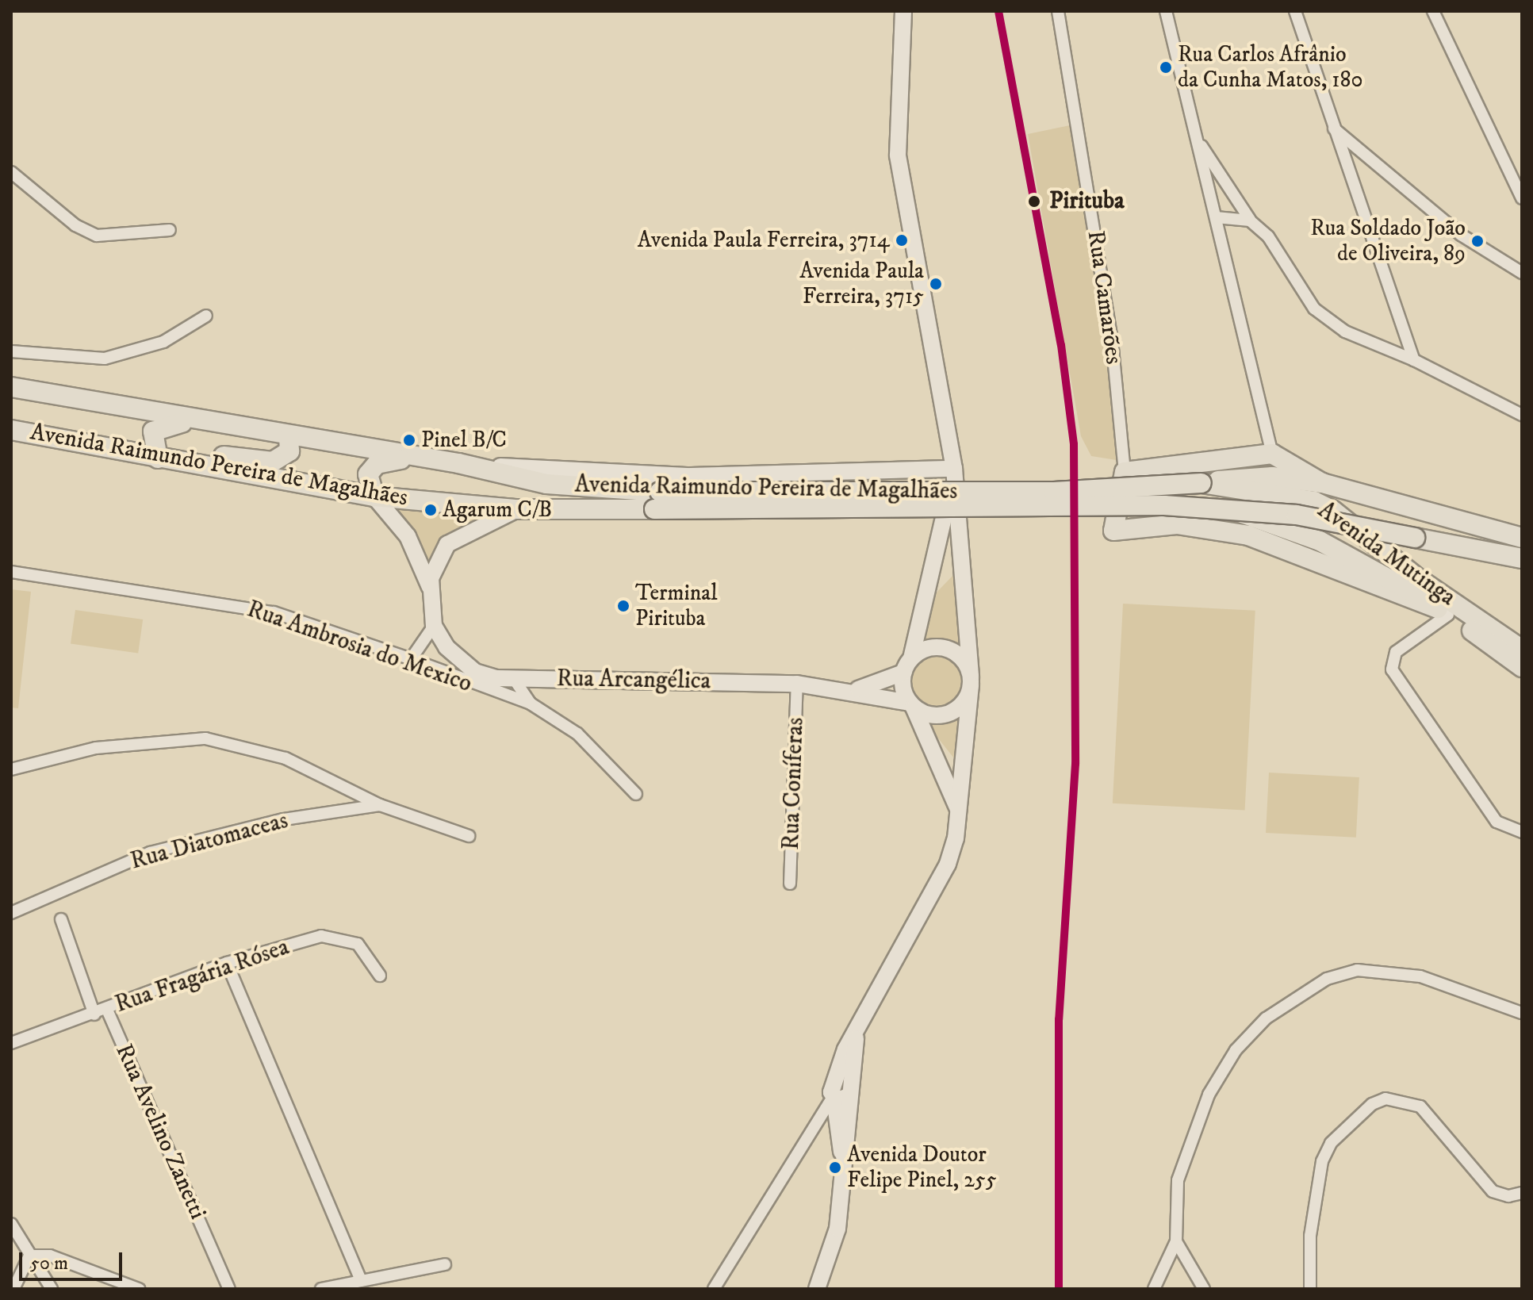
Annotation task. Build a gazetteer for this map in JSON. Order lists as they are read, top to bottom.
{
  "streets": {
    "main road": ["Avenida Raimundo Pereira de Magalhães", "Avenida Mutinga", "Rua Arcangélica"],
    "street": [
      "Rua Camarões",
      "Rua Ambrosia do Mexico",
      "Rua Coníferas",
      "Rua Diatomaceas",
      "Rua Fragária Rósea",
      "Rua Avelino Zanetti"
    ]
  },
  "crossings": [
    ["Avenida Raimundo Pereira de Magalhães", "Avenida Mutinga"],
    ["Rua Arcangélica", "Rua Coníferas"],
    ["Rua Fragária Rósea", "Rua Avelino Zanetti"]
  ],
  "places": [
    "Rua Carlos Afrânio da Cunha Matos, 180",
    "Pirituba",
    "Avenida Paula Ferreira, 3714",
    "Rua Soldado João de Oliveira, 89",
    "Avenida Paula Ferreira, 3715",
    "Pinel B/C",
    "Agarum C/B",
    "Terminal Pirituba",
    "Avenida Doutor Felipe Pinel, 255"
  ],
  "scale_bar": "50 m"
}
